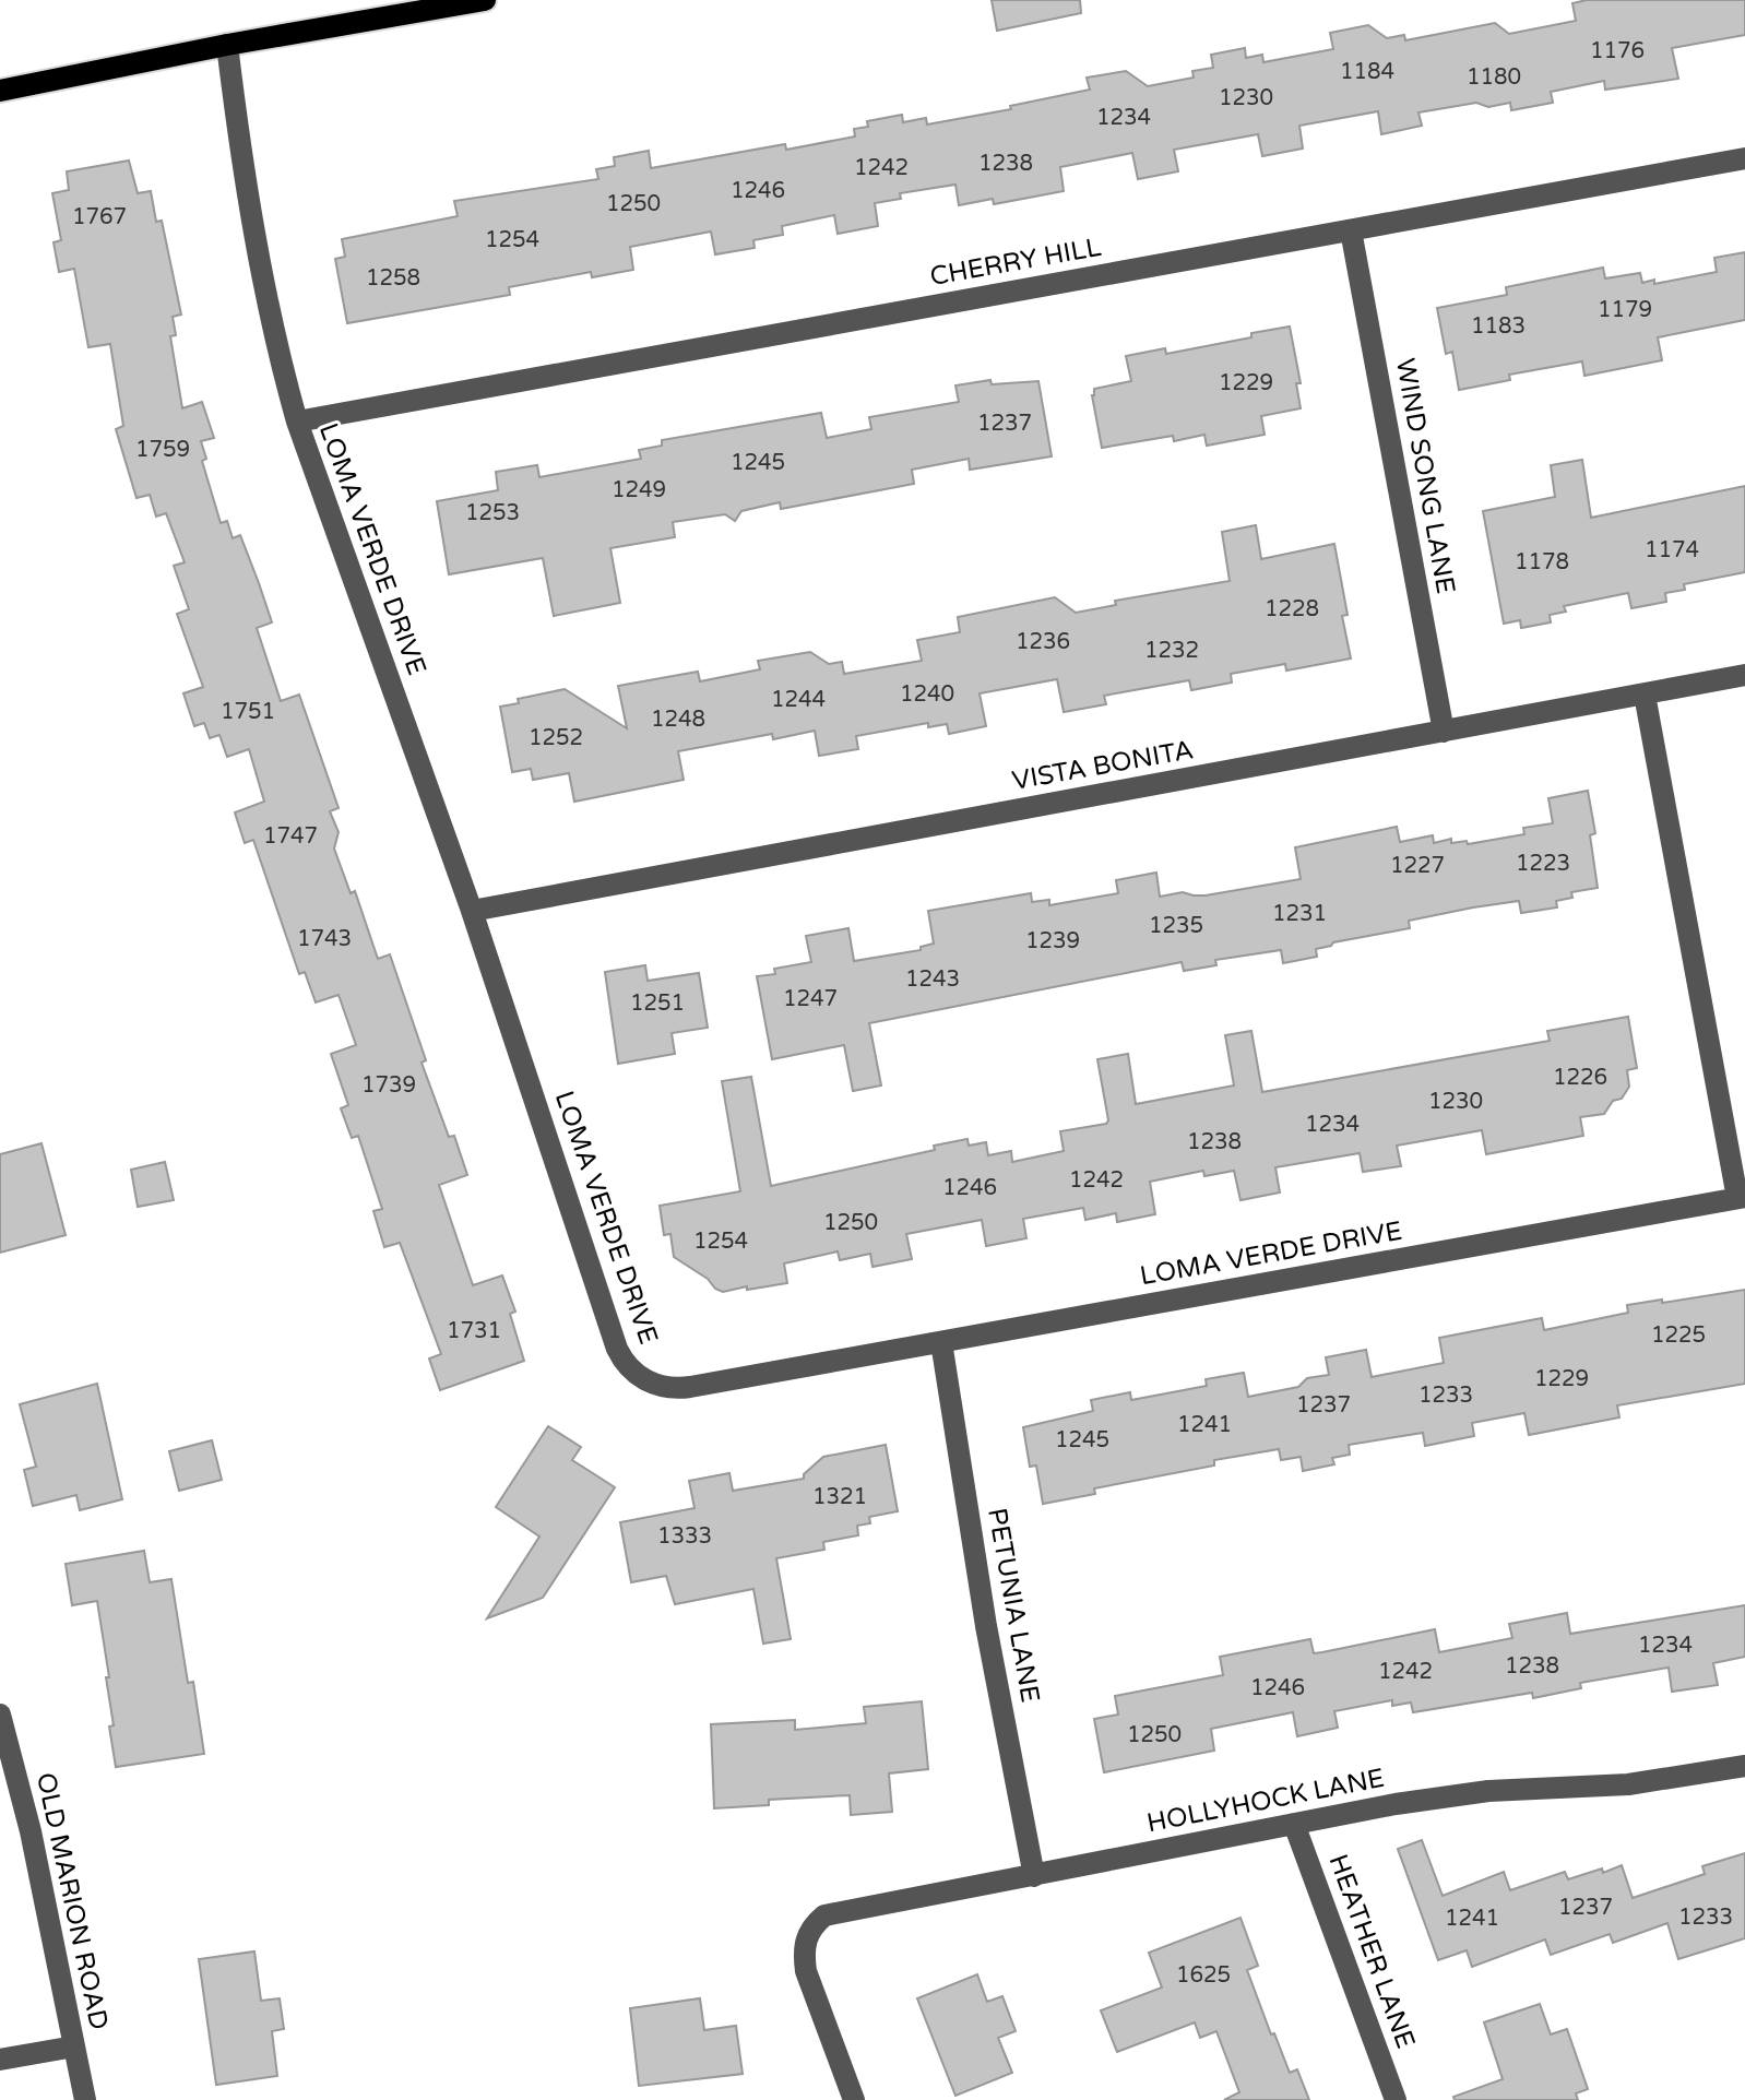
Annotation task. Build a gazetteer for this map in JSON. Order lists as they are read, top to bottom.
{
  "streets": {
    "street": [
      "CHERRY HILL",
      "WIND SONG LANE",
      "LOMA VERDE DRIVE",
      "VISTA BONITA",
      "PETUNIA LANE",
      "HOLLYHOCK LANE",
      "OLD MARION ROAD",
      "HEATHER LANE"
    ]
  },
  "crossings": [
    ["CHERRY HILL", "WIND SONG LANE"],
    ["CHERRY HILL", "LOMA VERDE DRIVE"],
    ["WIND SONG LANE", "VISTA BONITA"],
    ["LOMA VERDE DRIVE", "VISTA BONITA"],
    ["LOMA VERDE DRIVE", "PETUNIA LANE"],
    ["PETUNIA LANE", "HOLLYHOCK LANE"],
    ["HOLLYHOCK LANE", "HEATHER LANE"]
  ],
  "house_numbers": [
    "1176",
    "1184",
    "1180",
    "1230",
    "1234",
    "1238",
    "1242",
    "1246",
    "1250",
    "1767",
    "1254",
    "1258",
    "1179",
    "1183",
    "1229",
    "1237",
    "1759",
    "1245",
    "1249",
    "1253",
    "1174",
    "1178",
    "1228",
    "1236",
    "1232",
    "1240",
    "1244",
    "1751",
    "1248",
    "1252",
    "1747",
    "1223",
    "1227",
    "1231",
    "1235",
    "1743",
    "1239",
    "1243",
    "1247",
    "1251",
    "1226",
    "1739",
    "1230",
    "1234",
    "1238",
    "1242",
    "1246",
    "1250",
    "1254",
    "1731",
    "1225",
    "1229",
    "1233",
    "1237",
    "1241",
    "1245",
    "1321",
    "1333",
    "1234",
    "1238",
    "1242",
    "1246",
    "1250",
    "1237",
    "1233",
    "1241",
    "1625"
  ]
}
